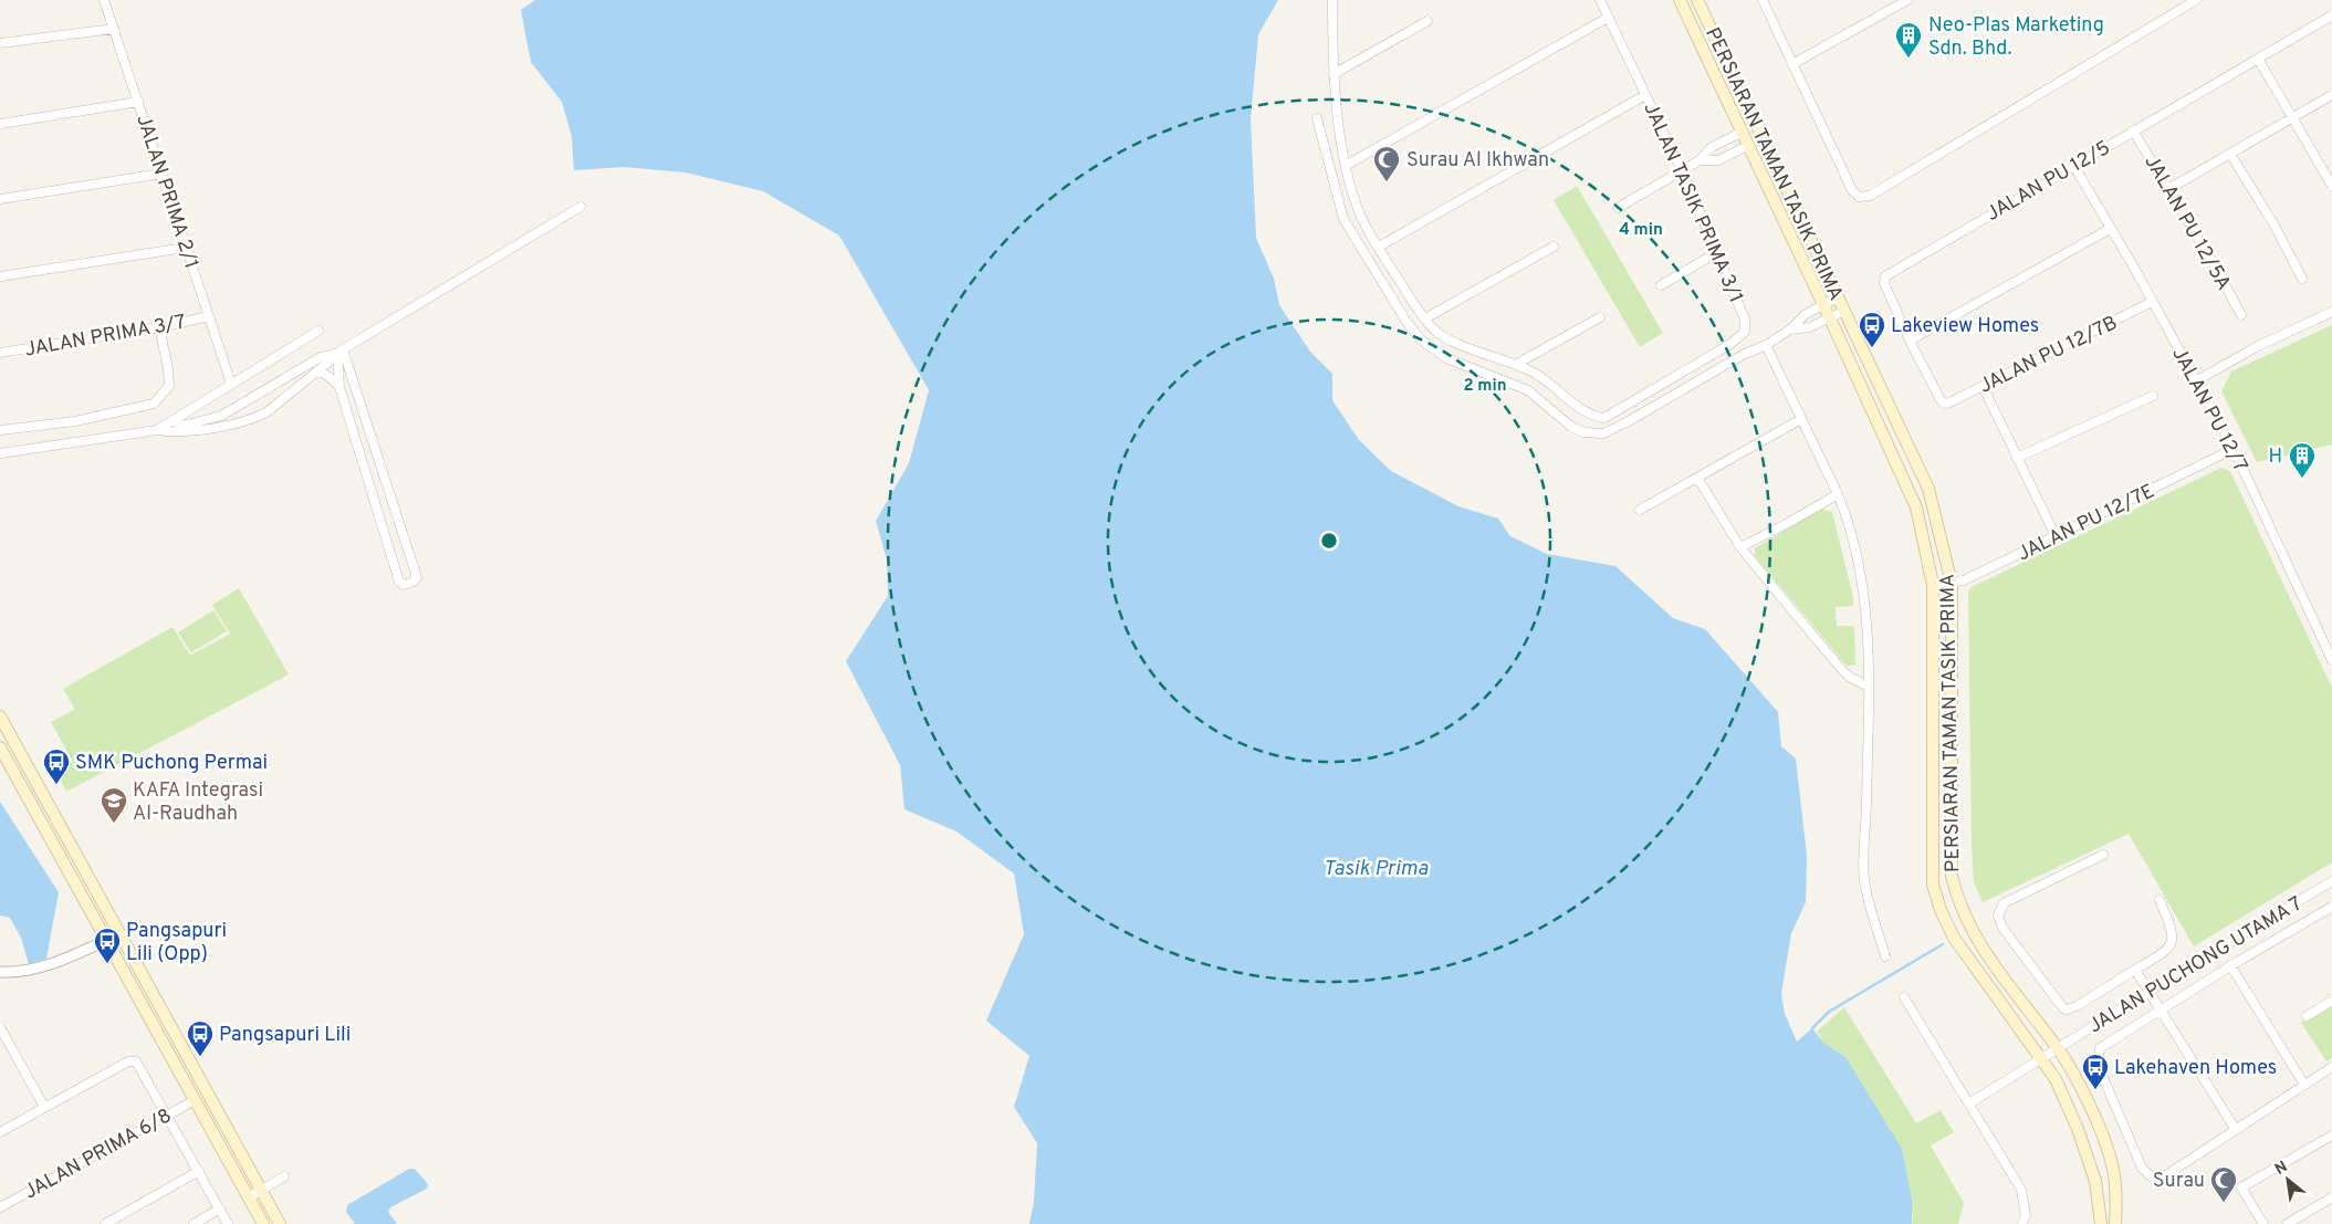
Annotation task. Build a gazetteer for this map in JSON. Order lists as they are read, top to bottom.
{
  "streets": {
    "main road": ["PERSIARAN TAMAN TASIK PRIMA"],
    "street": [
      "JALAN PU 12/5",
      "JALAN PRIMA 2/1",
      "JALAN TASIK PRIMA 3/1",
      "JALAN PU 12/5A",
      "JALAN PRIMA 3/7",
      "JALAN PU 12/7B",
      "JALAN PU 12/7",
      "JALAN PU 12/7E",
      "JALAN PUCHONG UTAMA 7",
      "JALAN PRIMA 6/8"
    ]
  },
  "crossings": [
    ["PERSIARAN TAMAN TASIK PRIMA", "JALAN PU 12/7E"],
    ["PERSIARAN TAMAN TASIK PRIMA", "JALAN PUCHONG UTAMA 7"],
    ["JALAN PU 12/5", "JALAN PU 12/5A"],
    ["JALAN PU 12/5", "JALAN PU 12/7B"],
    ["JALAN PU 12/5", "JALAN PU 12/7"],
    ["JALAN PRIMA 2/1", "JALAN PRIMA 3/7"],
    ["JALAN PU 12/7B", "JALAN PU 12/7"],
    ["JALAN PU 12/7", "JALAN PU 12/7E"]
  ],
  "water": ["Tasik Prima"],
  "places": {
    "building": ["Neo-Plas Marketing Sdn. Bhd.", "H"],
    "mosque": ["Surau Al Ikhwan", "Surau"],
    "bus stop": [
      "Lakeview Homes",
      "SMK Puchong Permai",
      "Pangsapuri Lili (Opp)",
      "Pangsapuri Lili",
      "Lakehaven Homes"
    ],
    "school or university": ["KAFA Integrasi Al-Raudhah"]
  },
  "north": "top left",
  "rings": ["4 min", "2 min"]
}
